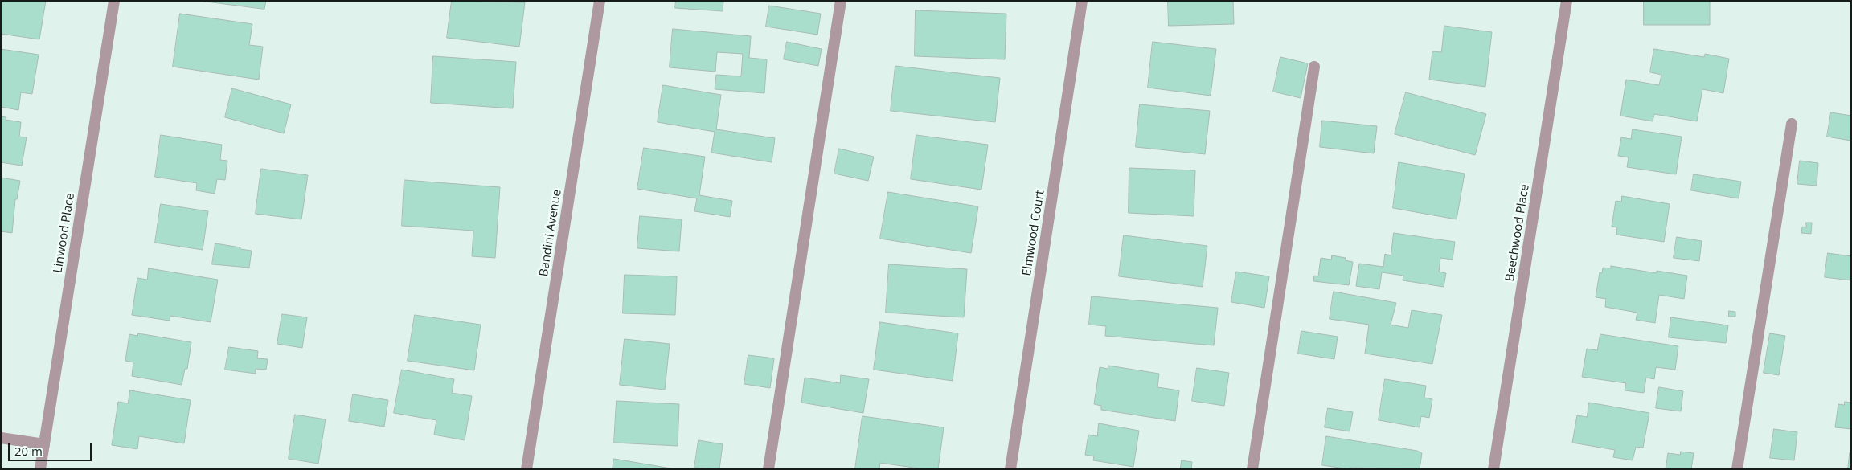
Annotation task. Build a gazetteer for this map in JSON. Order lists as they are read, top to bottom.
{
  "streets": {
    "street": [
      "Linwood Place",
      "Bandini Avenue",
      "Elmwood Court",
      "Beechwood Place"
    ]
  },
  "scale_bar": "20 m"
}
